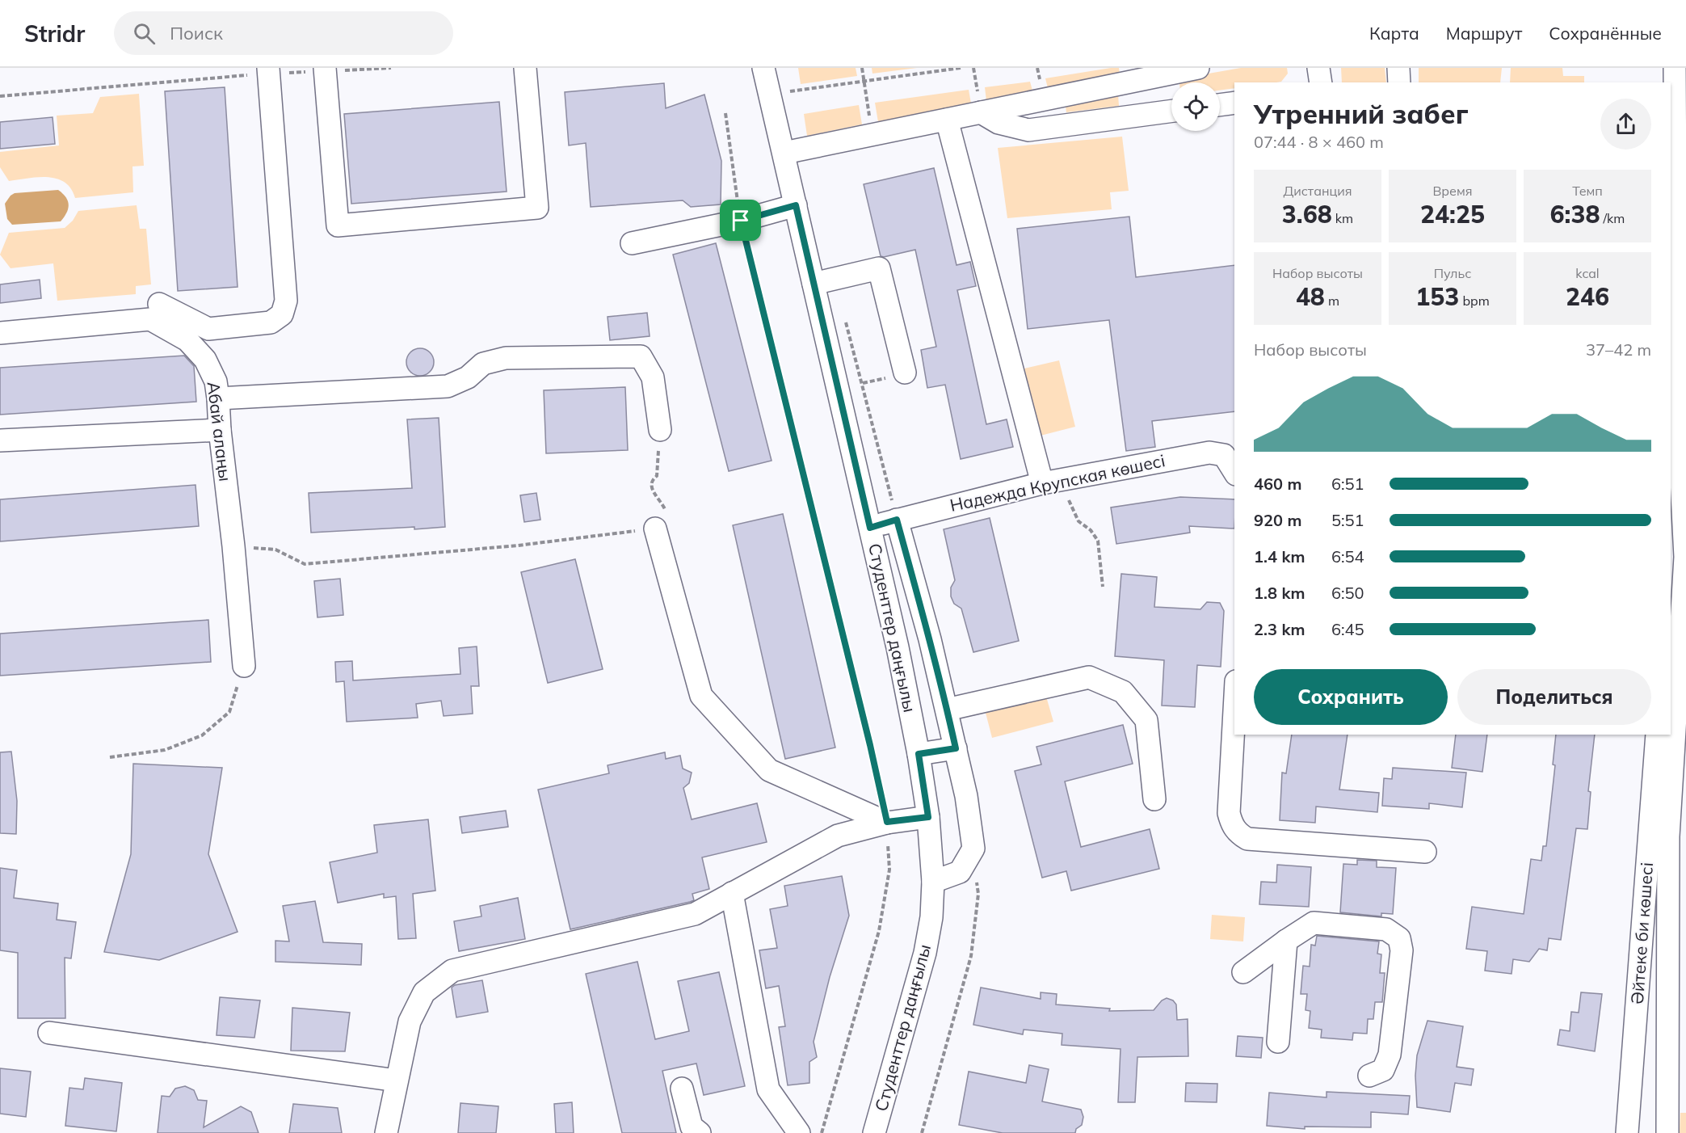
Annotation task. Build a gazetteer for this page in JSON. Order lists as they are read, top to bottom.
{
  "streets": {
    "street": [
      "Абай алаңы",
      "Надежда Крупская көшесі",
      "Студенттер даңғылы",
      "Әйтеке би көшесі"
    ]
  },
  "crossings": [
    ["Надежда Крупская көшесі", "Студенттер даңғылы"]
  ],
  "page": {
    "header": "Stridr",
    "search": "Поиск",
    "nav": ["Карта", "Маршрут", "Сохранённые"],
    "heading": ["Утренний забег", "07:44 · 8 × 460 m"],
    "stats": [
      ["Дистанция", "3.68 km"],
      ["Время", "24:25"],
      ["Темп", "6:38 /km"],
      ["Набор высоты", "48 m"],
      ["Пульс", "153 bpm"],
      ["kcal", "246"]
    ],
    "chart": ["Набор высоты", "37–42 m"],
    "list": [
      {
        "name": "460 m",
        "note": "6:51"
      },
      {
        "name": "920 m",
        "note": "5:51"
      },
      {
        "name": "1.4 km",
        "note": "6:54"
      },
      {
        "name": "1.8 km",
        "note": "6:50"
      },
      {
        "name": "2.3 km",
        "note": "6:45"
      }
    ],
    "buttons": ["Сохранить", "Поделиться"]
  }
}
